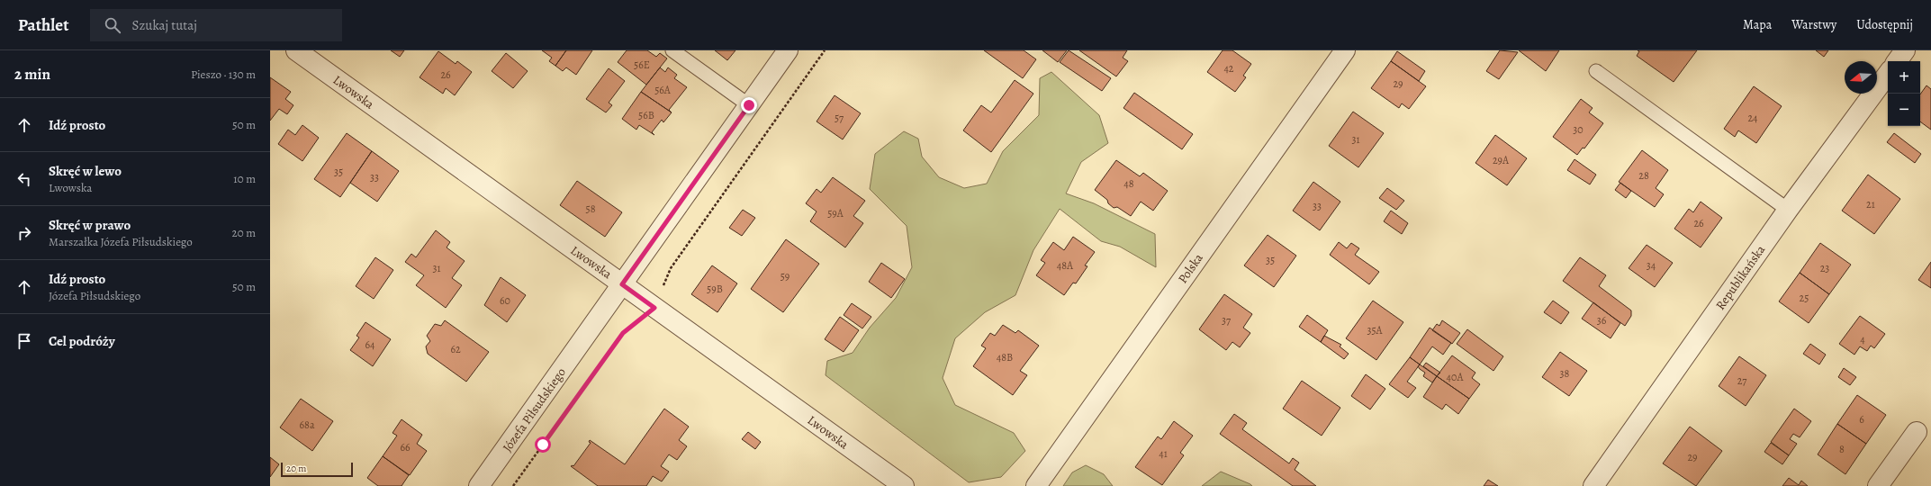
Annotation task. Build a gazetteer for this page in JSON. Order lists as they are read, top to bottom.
{
  "streets": {
    "street": [
      "Lwowska",
      "Polska",
      "Republikańska",
      "Józefa Piłsudskiego"
    ]
  },
  "crossings": [
    ["Lwowska", "Józefa Piłsudskiego"]
  ],
  "house_numbers": [
    "56E",
    "42",
    "26",
    "29",
    "56A",
    "56B",
    "57",
    "24",
    "30",
    "31",
    "29A",
    "35",
    "28",
    "33",
    "48",
    "21",
    "33",
    "58",
    "59A",
    "26",
    "35",
    "48A",
    "34",
    "31",
    "23",
    "59",
    "59B",
    "25",
    "60",
    "37",
    "36",
    "35A",
    "4",
    "64",
    "62",
    "48B",
    "38",
    "40A",
    "27",
    "6",
    "68a",
    "66",
    "8",
    "41",
    "29"
  ],
  "scale_bar": "20 m",
  "north": "left",
  "page": {
    "header": "Pathlet",
    "search": "Szukaj tutaj",
    "nav": ["Mapa", "Warstwy", "Udostępnij"],
    "heading": ["2 min", "Pieszo · 130 m"],
    "map_buttons": ["+", "−"],
    "list": [
      ["Idź prosto", "50 m"],
      ["Skręć w lewo", "Lwowska", "10 m"],
      ["Skręć w prawo", "Marszałka Józefa Piłsudskiego", "20 m"],
      ["Idź prosto", "Józefa Piłsudskiego", "50 m"],
      "Cel podróży"
    ],
    "scale": "20 m"
  }
}
